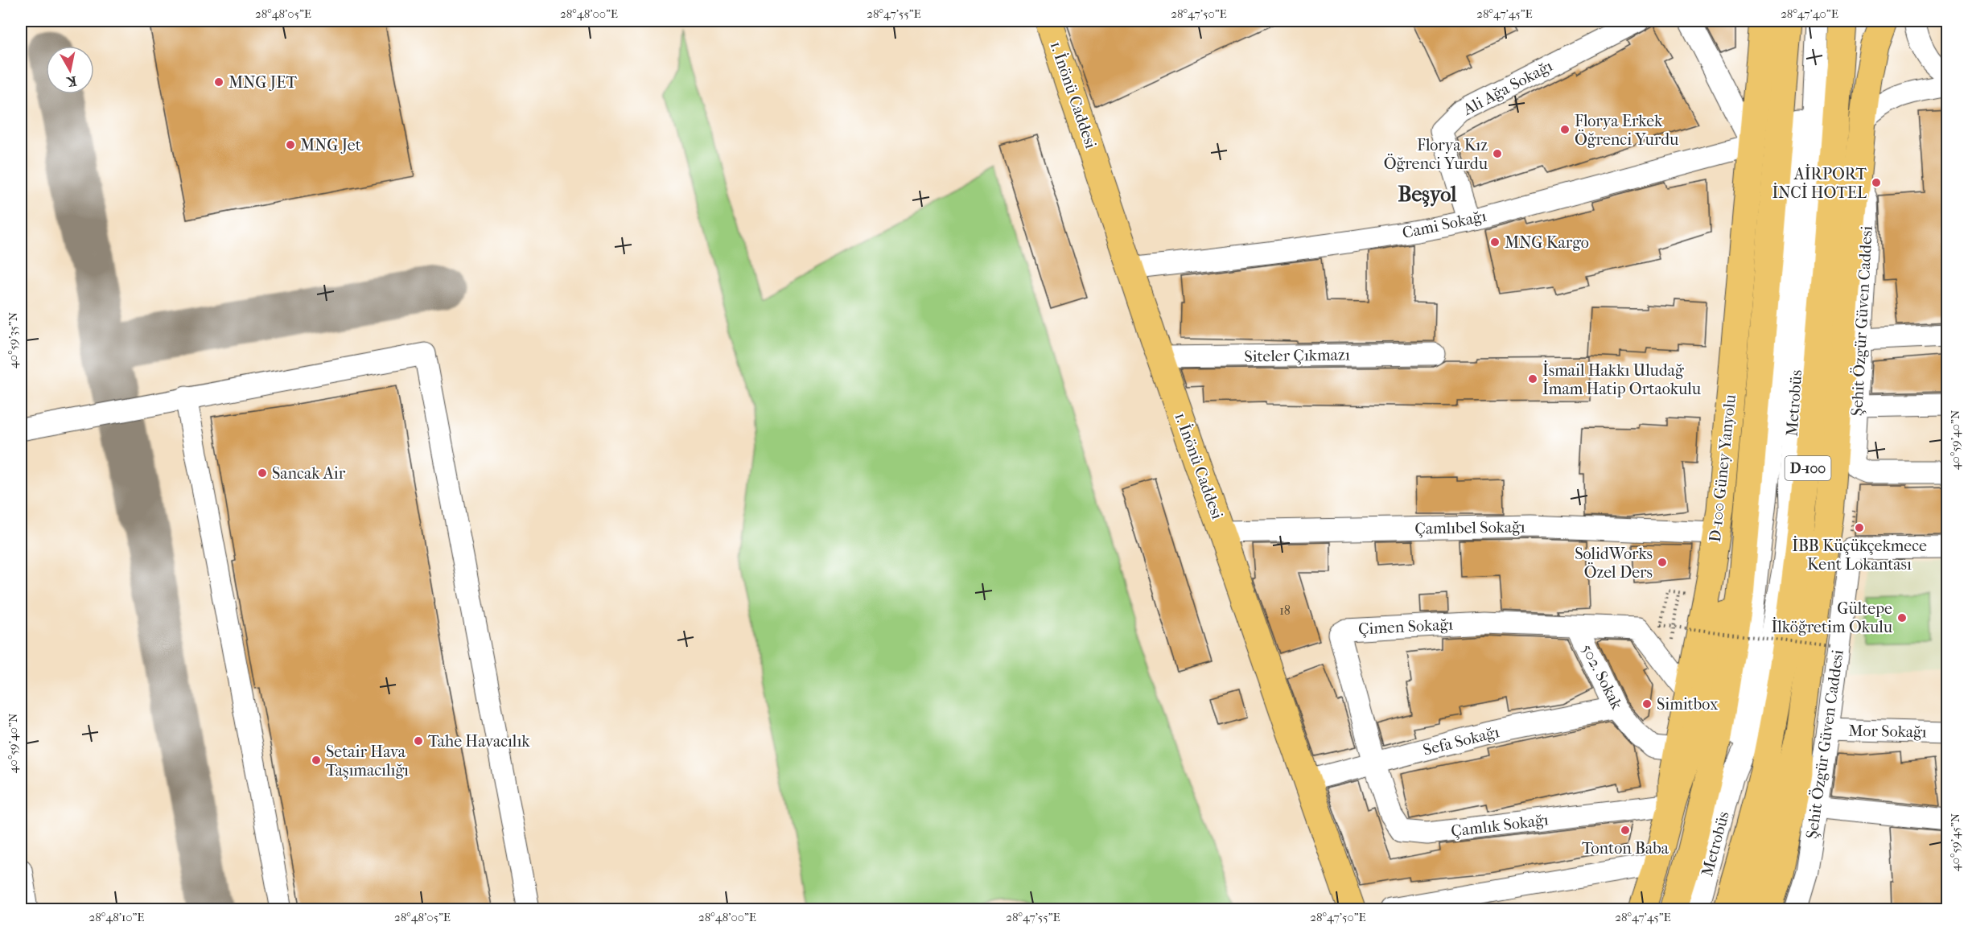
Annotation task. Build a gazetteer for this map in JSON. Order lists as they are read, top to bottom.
{
  "streets": {
    "main road": ["1. İnönü Caddesi", "D-100 Güney Yanyolu", "D-100"],
    "street": [
      "Ali Ağa Sokağı",
      "Cami Sokağı",
      "Şehit Özgür Güven Caddesi",
      "Siteler Çıkmazı",
      "Metrobüs",
      "Çamlıbel Sokağı",
      "Çimen Sokağı",
      "502. Sokak",
      "Mor Sokağı",
      "Sefa Sokağı",
      "Çamlık Sokağı"
    ]
  },
  "crossings": [
    ["Ali Ağa Sokağı", "Cami Sokağı"],
    ["1. İnönü Caddesi", "Cami Sokağı"],
    ["1. İnönü Caddesi", "Siteler Çıkmazı"],
    ["1. İnönü Caddesi", "Çamlıbel Sokağı"],
    ["1. İnönü Caddesi", "Sefa Sokağı"],
    ["Cami Sokağı", "D-100 Güney Yanyolu"],
    ["Şehit Özgür Güven Caddesi", "Mor Sokağı"],
    ["D-100 Güney Yanyolu", "Çamlıbel Sokağı"],
    ["D-100 Güney Yanyolu", "502. Sokak"],
    ["D-100 Güney Yanyolu", "Çamlık Sokağı"],
    ["Çimen Sokağı", "502. Sokak"],
    ["Çimen Sokağı", "Sefa Sokağı"],
    ["Çimen Sokağı", "Çamlık Sokağı"],
    ["502. Sokak", "Sefa Sokağı"],
    ["Sefa Sokağı", "Çamlık Sokağı"]
  ],
  "districts": ["Beşyol"],
  "places": [
    "MNG JET",
    "Florya Erkek Öğrenci Yurdu",
    "MNG Jet",
    "Florya Kız Öğrenci Yurdu",
    "AİRPORT İNCİ HOTEL",
    "MNG Kargo",
    "İsmail Hakkı Uludağ İmam Hatip Ortaokulu",
    "Sancak Air",
    "İBB Küçükçekmece Kent Lokantası",
    "SolidWorks Özel Ders",
    "Gültepe İlköğretim Okulu",
    "Simitbox",
    "Tahe Havacılık",
    "Setair Hava Taşımacılığı",
    "Tonton Baba"
  ],
  "house_numbers": ["18"],
  "north": "bottom",
  "coordinates": [
    "28°48'05\"E",
    "28°48'00\"E",
    "28°47'55\"E",
    "28°47'50\"E",
    "28°47'45\"E",
    "28°47'40\"E",
    "40°59'35\"N",
    "40°59'40\"N",
    "40°59'45\"N",
    "28°48'10\"E"
  ]
}
